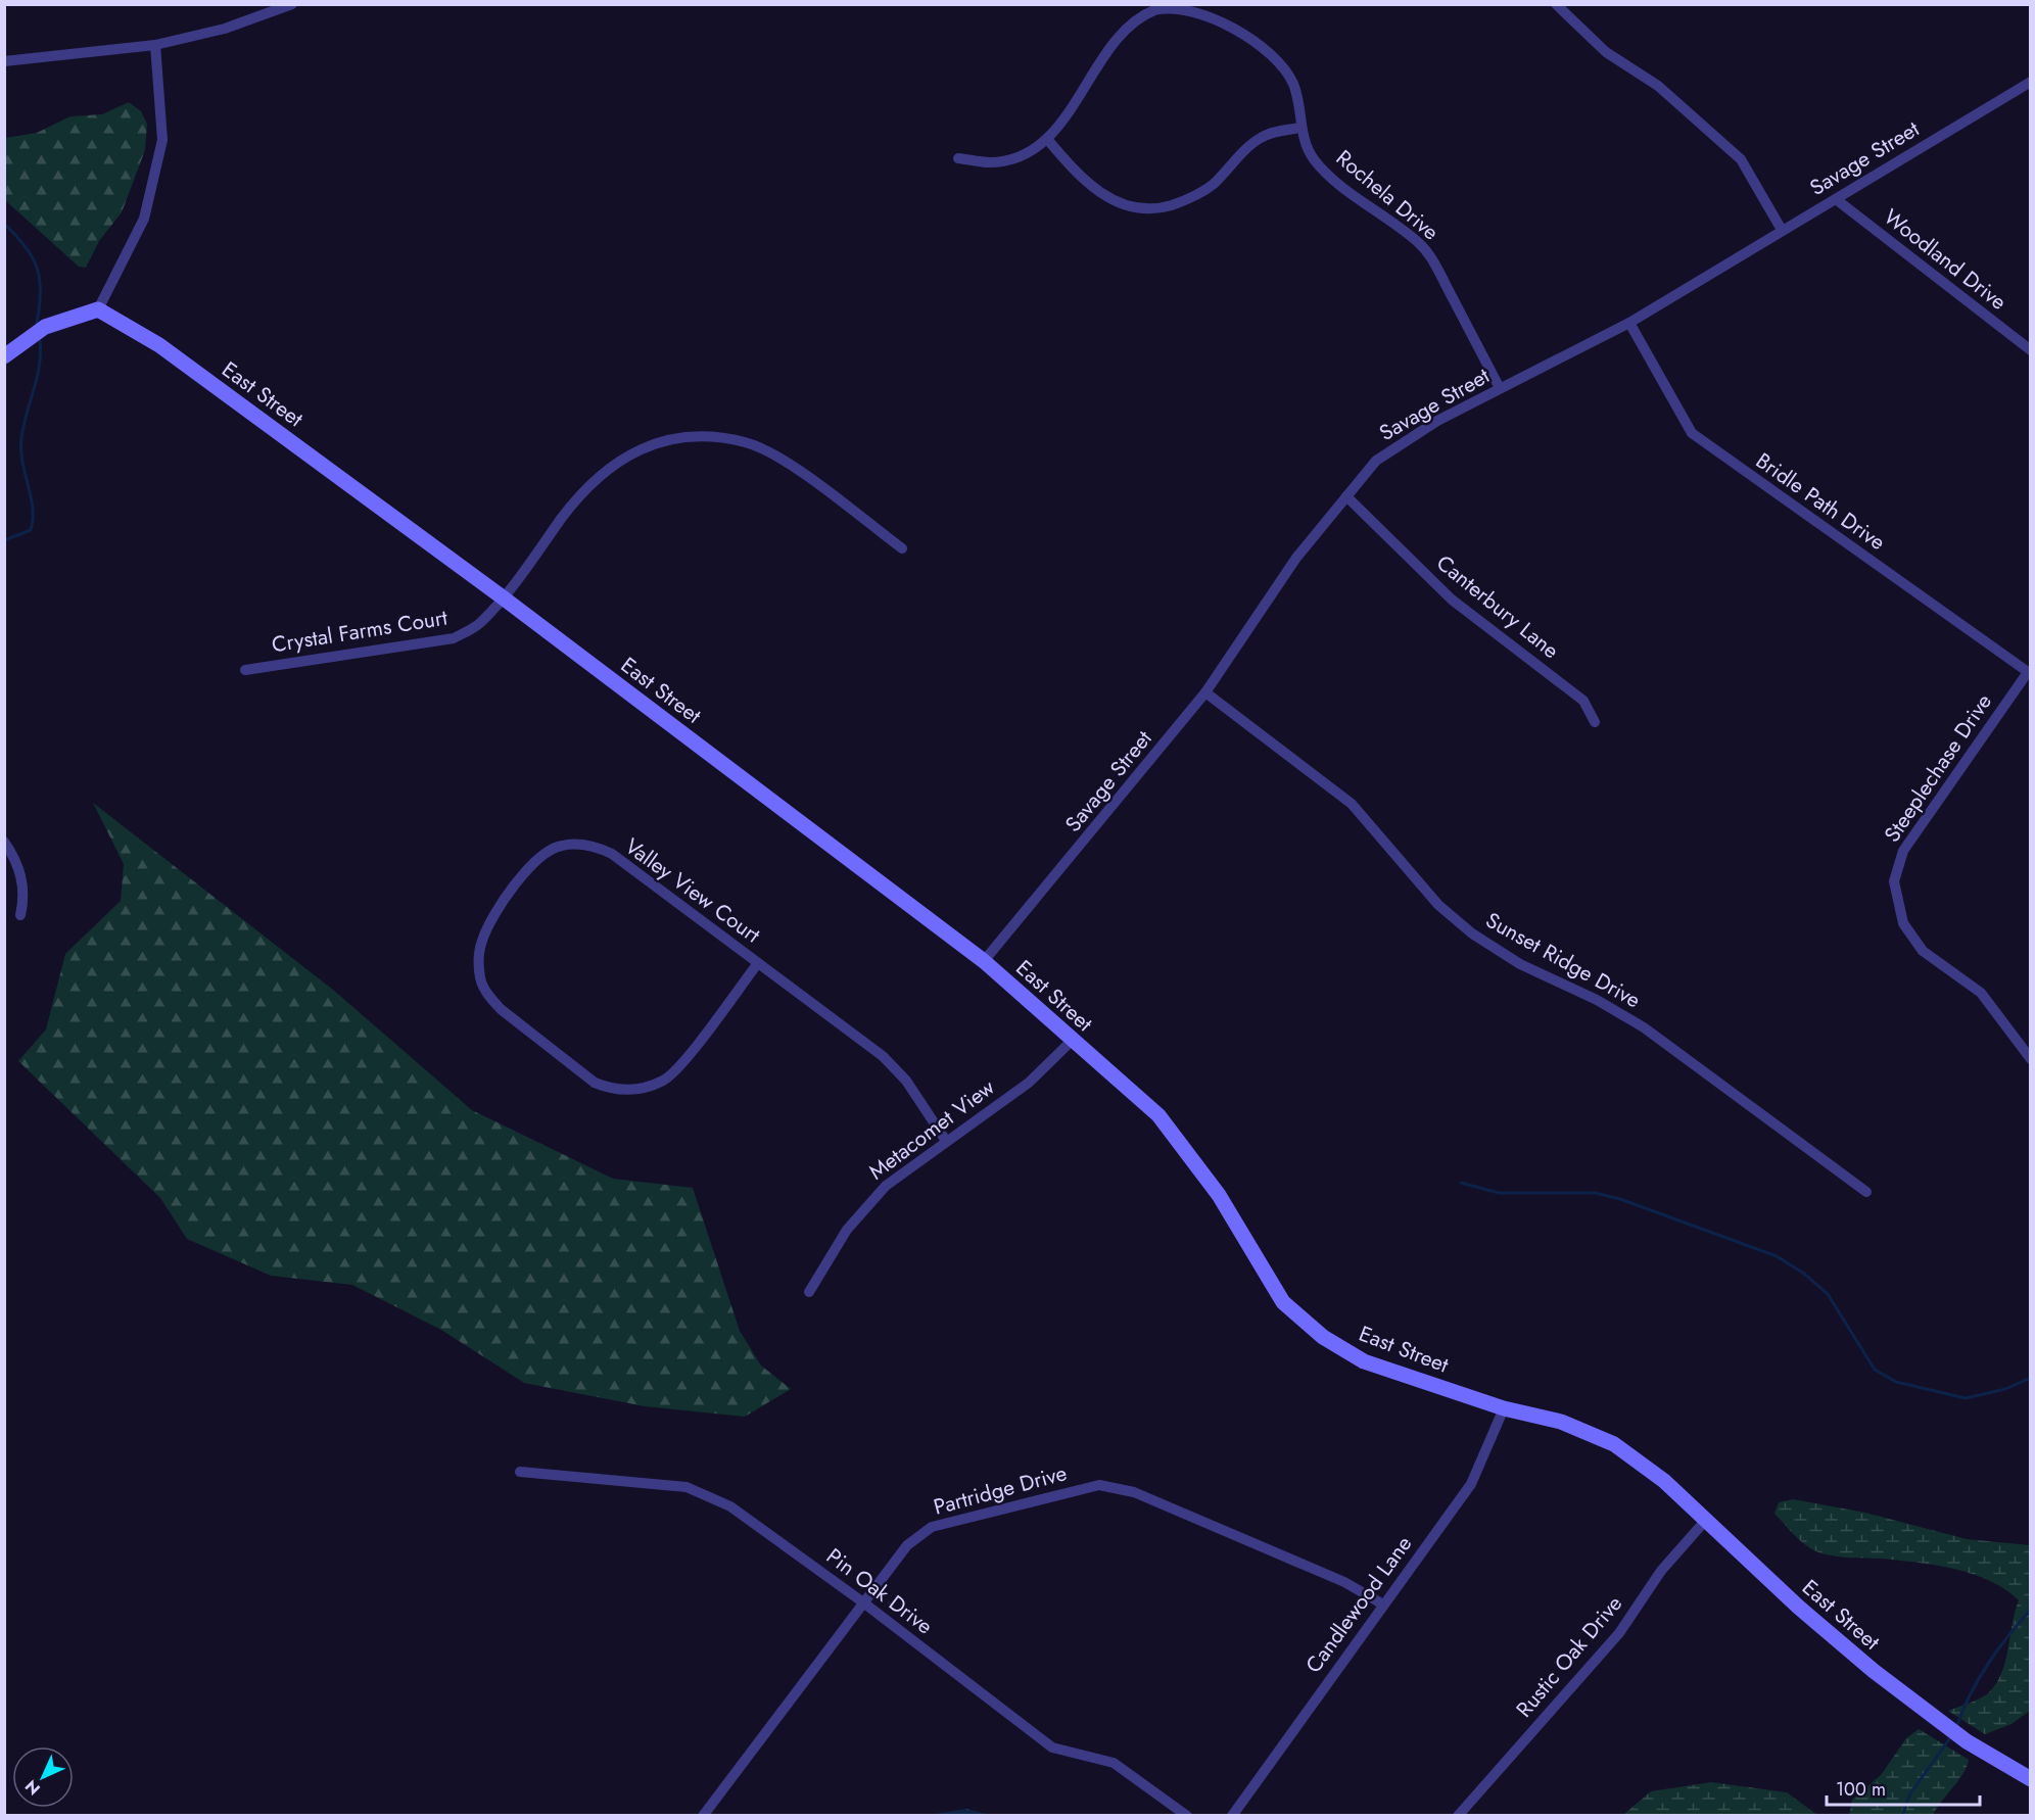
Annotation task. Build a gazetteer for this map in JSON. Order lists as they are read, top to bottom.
{
  "streets": {
    "street": [
      "Savage Street",
      "Rochela Drive",
      "Woodland Drive",
      "East Street",
      "Bridle Path Drive",
      "Canterbury Lane",
      "Crystal Farms Court",
      "Steeplechase Drive",
      "Valley View Court",
      "Sunset Ridge Drive",
      "Metacomet View",
      "Partridge Drive",
      "Pin Oak Drive",
      "Candlewood Lane",
      "Rustic Oak Drive"
    ]
  },
  "crossings": [
    ["Savage Street", "Rochela Drive"],
    ["Savage Street", "Woodland Drive"],
    ["Savage Street", "East Street"],
    ["Savage Street", "Bridle Path Drive"],
    ["Savage Street", "Canterbury Lane"],
    ["Savage Street", "Sunset Ridge Drive"],
    ["East Street", "Crystal Farms Court"],
    ["East Street", "Metacomet View"],
    ["East Street", "Candlewood Lane"],
    ["East Street", "Rustic Oak Drive"],
    ["Bridle Path Drive", "Steeplechase Drive"],
    ["Valley View Court", "Metacomet View"],
    ["Partridge Drive", "Pin Oak Drive"],
    ["Partridge Drive", "Candlewood Lane"]
  ],
  "scale_bar": "100 m",
  "north": "bottom left"
}
